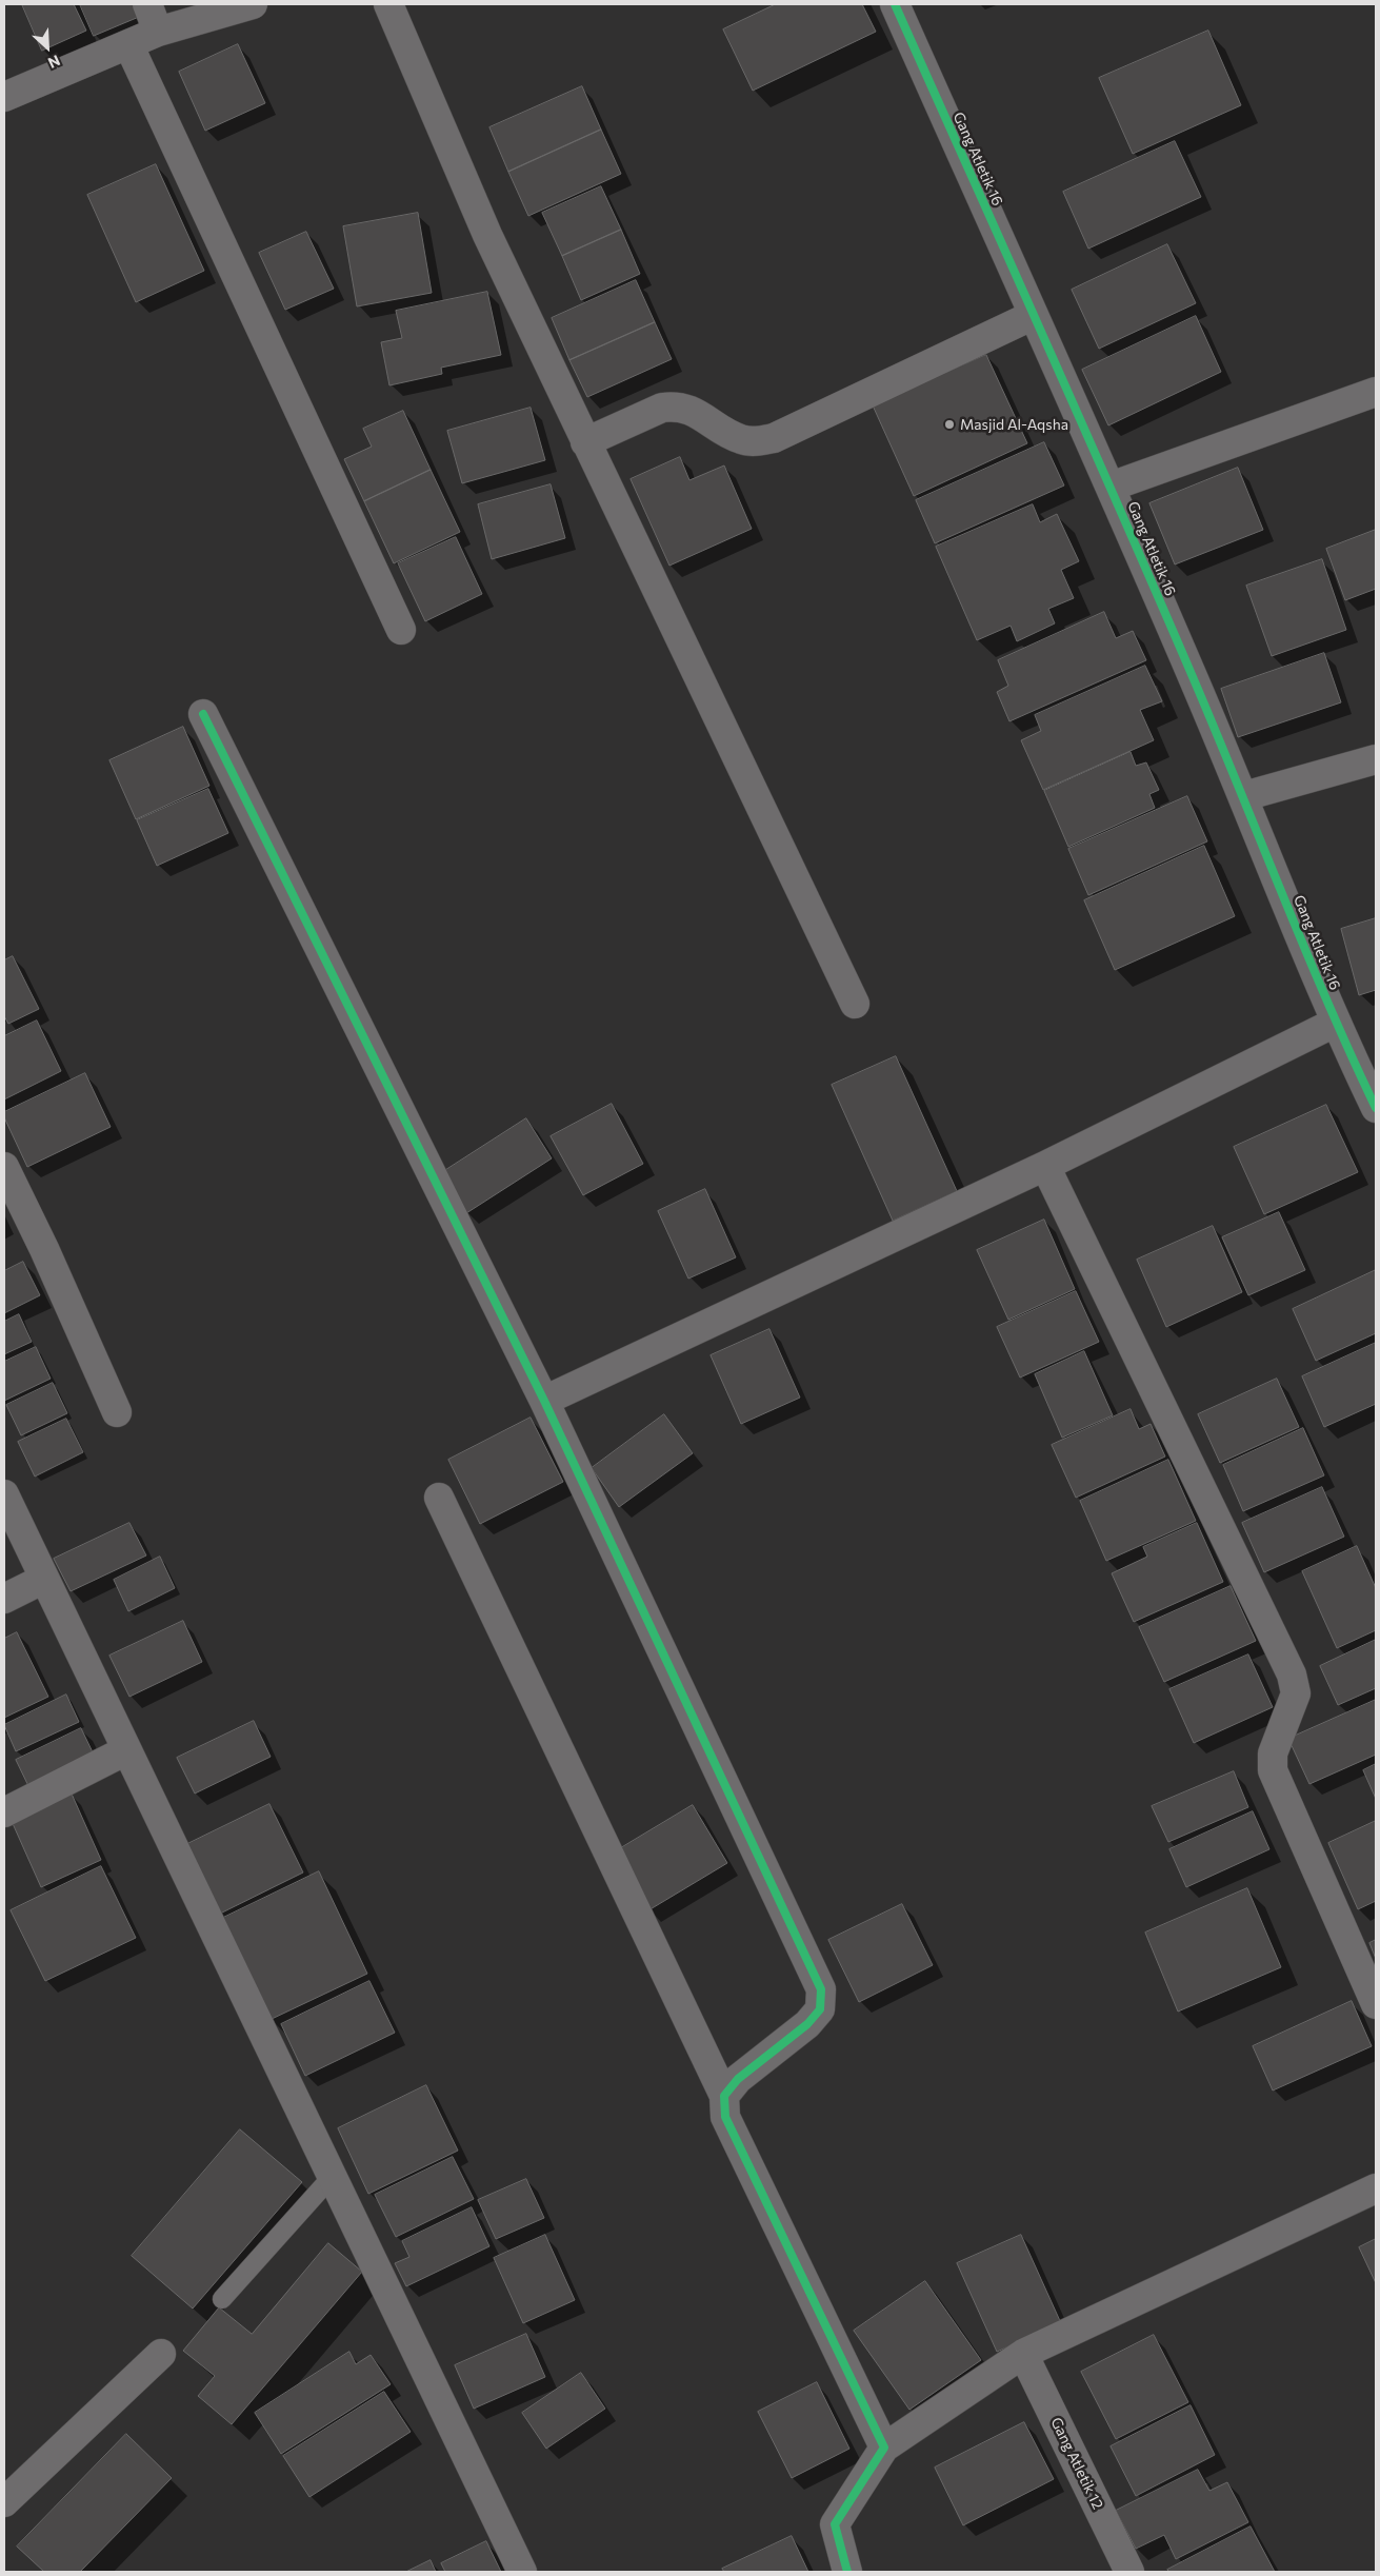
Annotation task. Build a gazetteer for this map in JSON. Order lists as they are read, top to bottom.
{
  "streets": {
    "street": ["Gang Atletik 16", "Gang Atletik 12"]
  },
  "places": ["Masjid Al-Aqsha"],
  "north": "bottom right"
}
